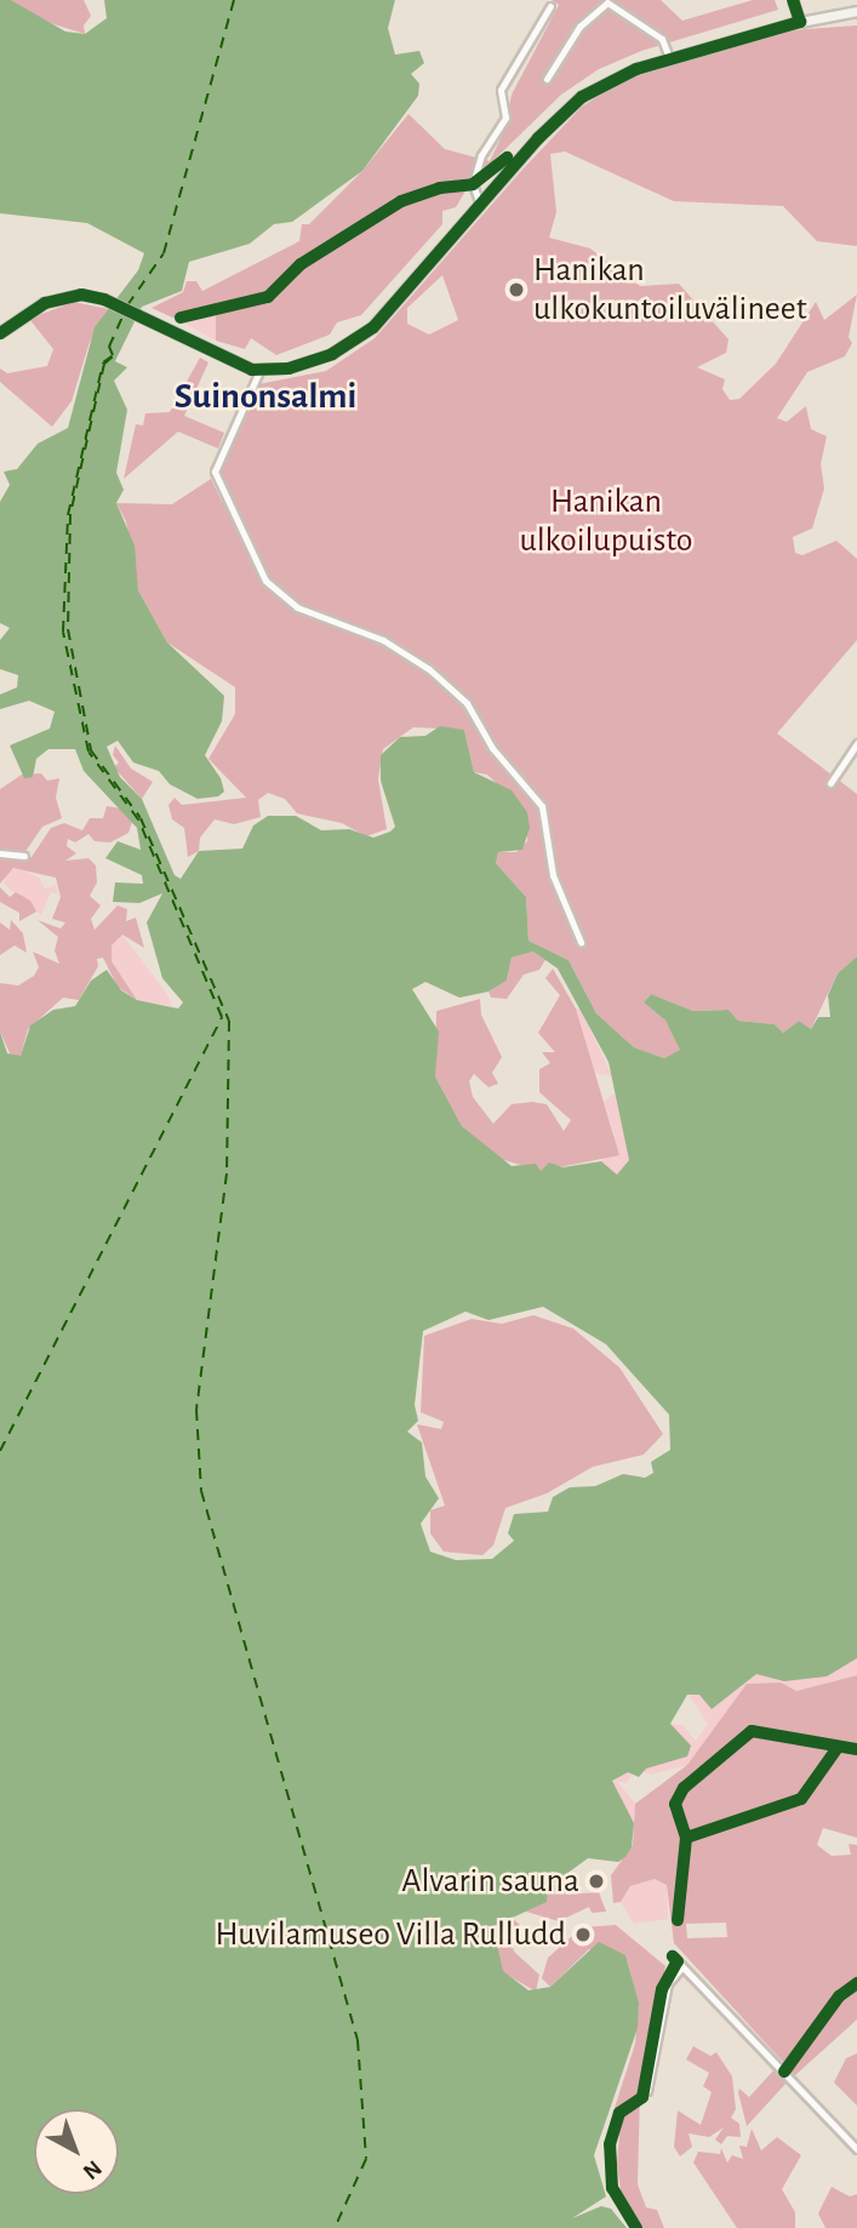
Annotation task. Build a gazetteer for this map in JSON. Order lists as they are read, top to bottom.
{
  "districts": ["Suinonsalmi"],
  "parks": ["Hanikan ulkoilupuisto"],
  "places": ["Hanikan ulkokuntoiluvälineet", "Alvarin sauna", "Huvilamuseo Villa Rulludd"],
  "north": "bottom right"
}
